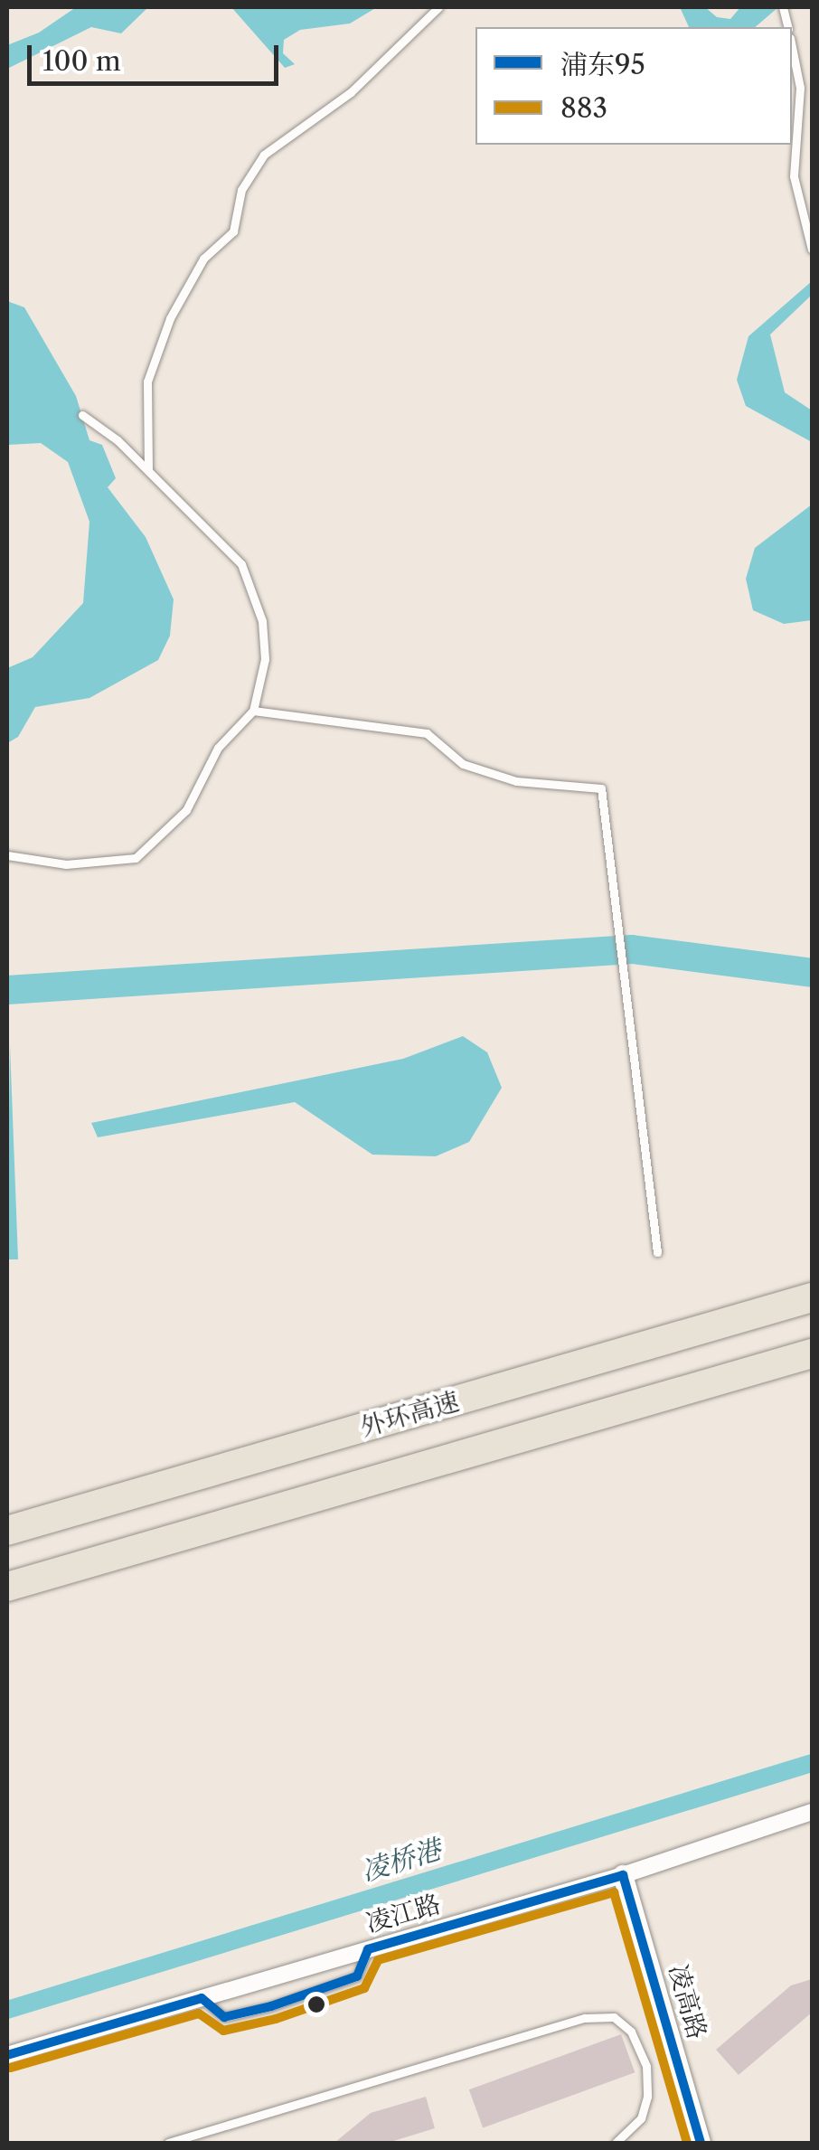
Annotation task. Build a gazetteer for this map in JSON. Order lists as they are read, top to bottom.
{
  "streets": {
    "highway": ["外环高速"],
    "street": ["凌江路", "凌高路"]
  },
  "crossings": [
    ["凌江路", "凌高路"]
  ],
  "water": ["凌桥港"],
  "lines": ["transit line 浦东95", "transit line 883"],
  "legend": ["浦东95", "883"],
  "scale_bar": "100 m"
}
